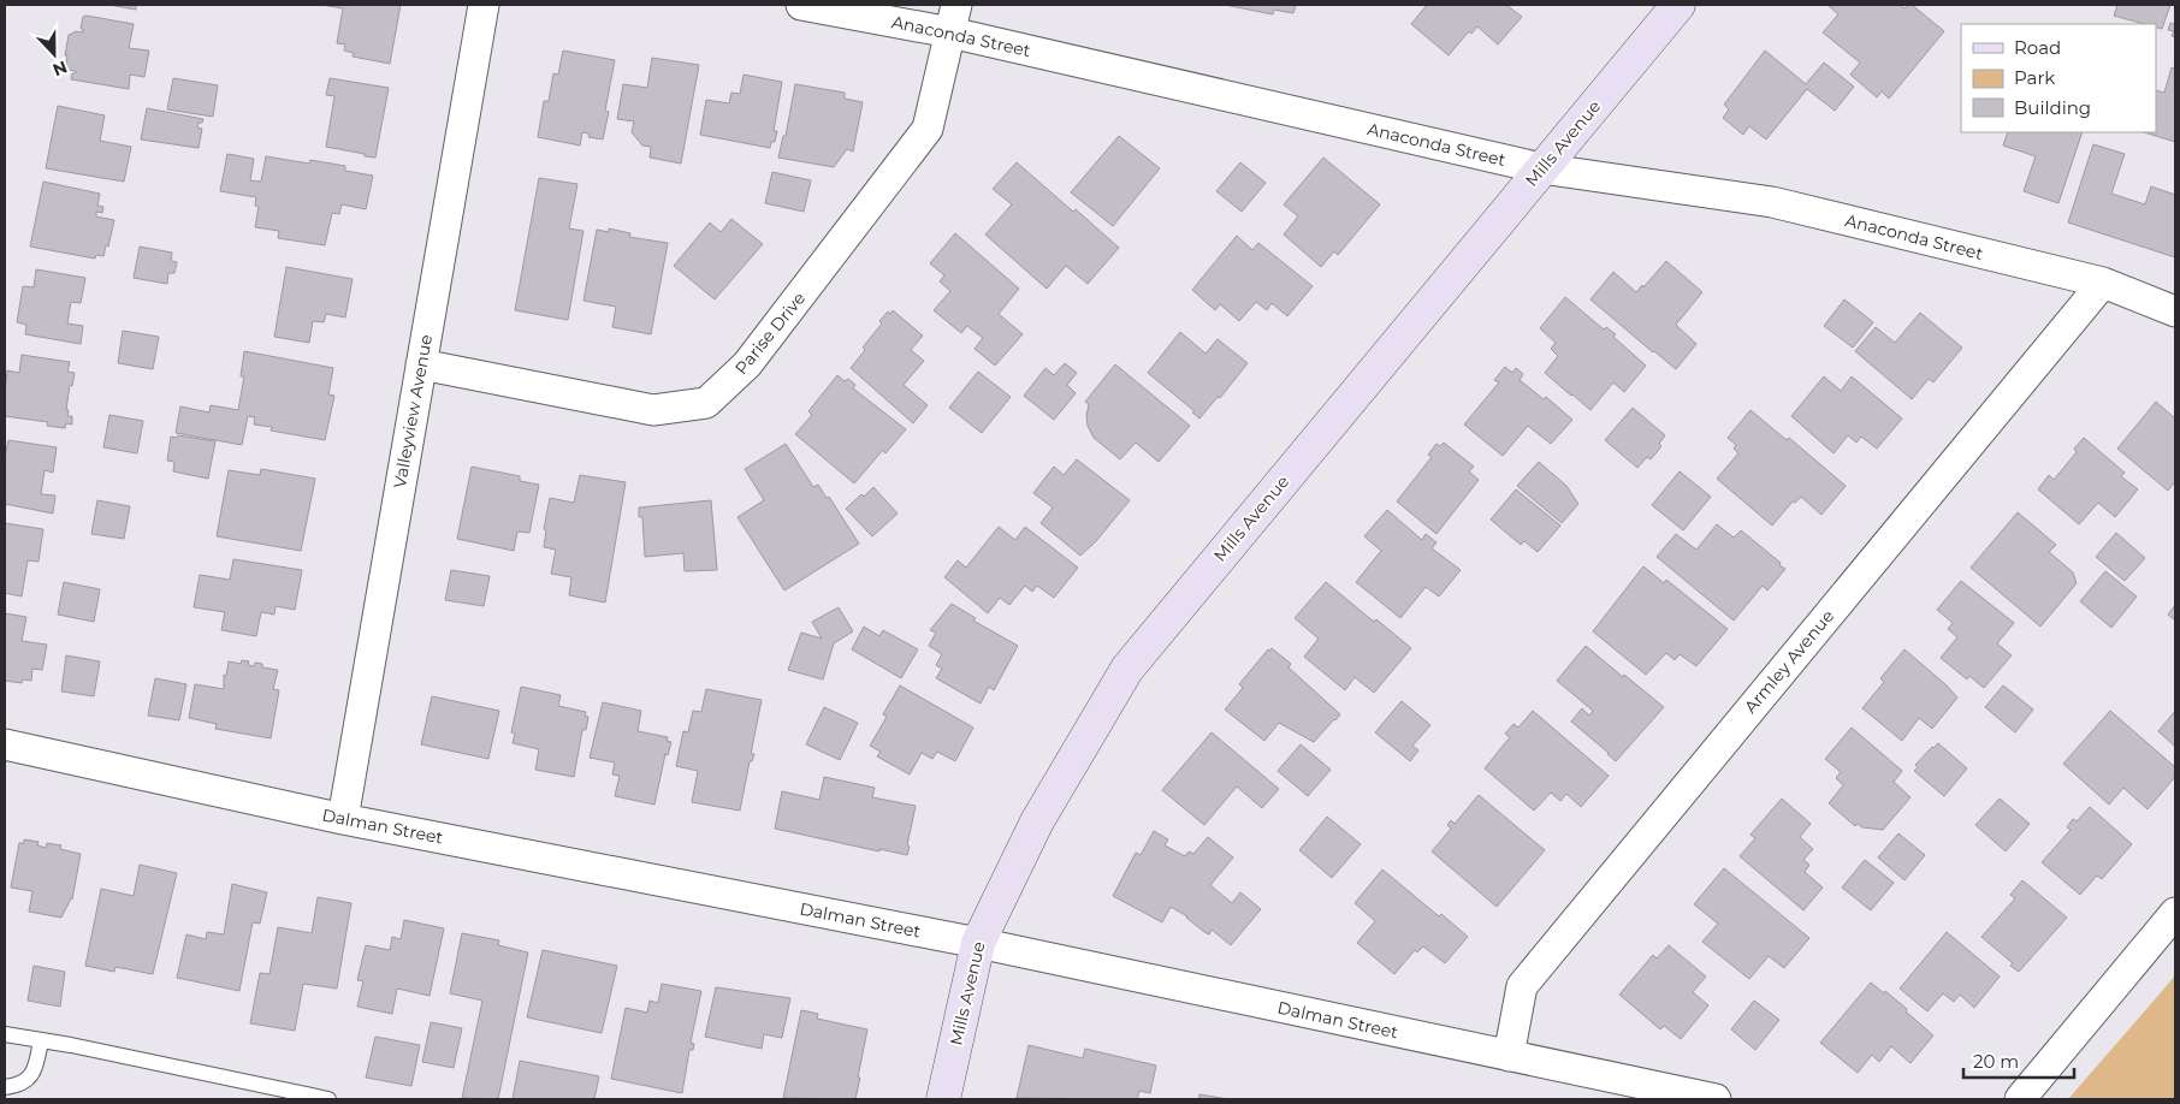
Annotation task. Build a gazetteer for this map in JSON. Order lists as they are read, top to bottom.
{
  "streets": {
    "street": [
      "Anaconda Street",
      "Mills Avenue",
      "Parise Drive",
      "Valleyview Avenue",
      "Armley Avenue",
      "Dalman Street"
    ]
  },
  "crossings": [
    ["Anaconda Street", "Mills Avenue"],
    ["Anaconda Street", "Parise Drive"],
    ["Anaconda Street", "Armley Avenue"],
    ["Mills Avenue", "Dalman Street"],
    ["Parise Drive", "Valleyview Avenue"],
    ["Valleyview Avenue", "Dalman Street"],
    ["Armley Avenue", "Dalman Street"]
  ],
  "legend": ["Road", "Park", "Building"],
  "scale_bar": "20 m",
  "north": "bottom"
}
